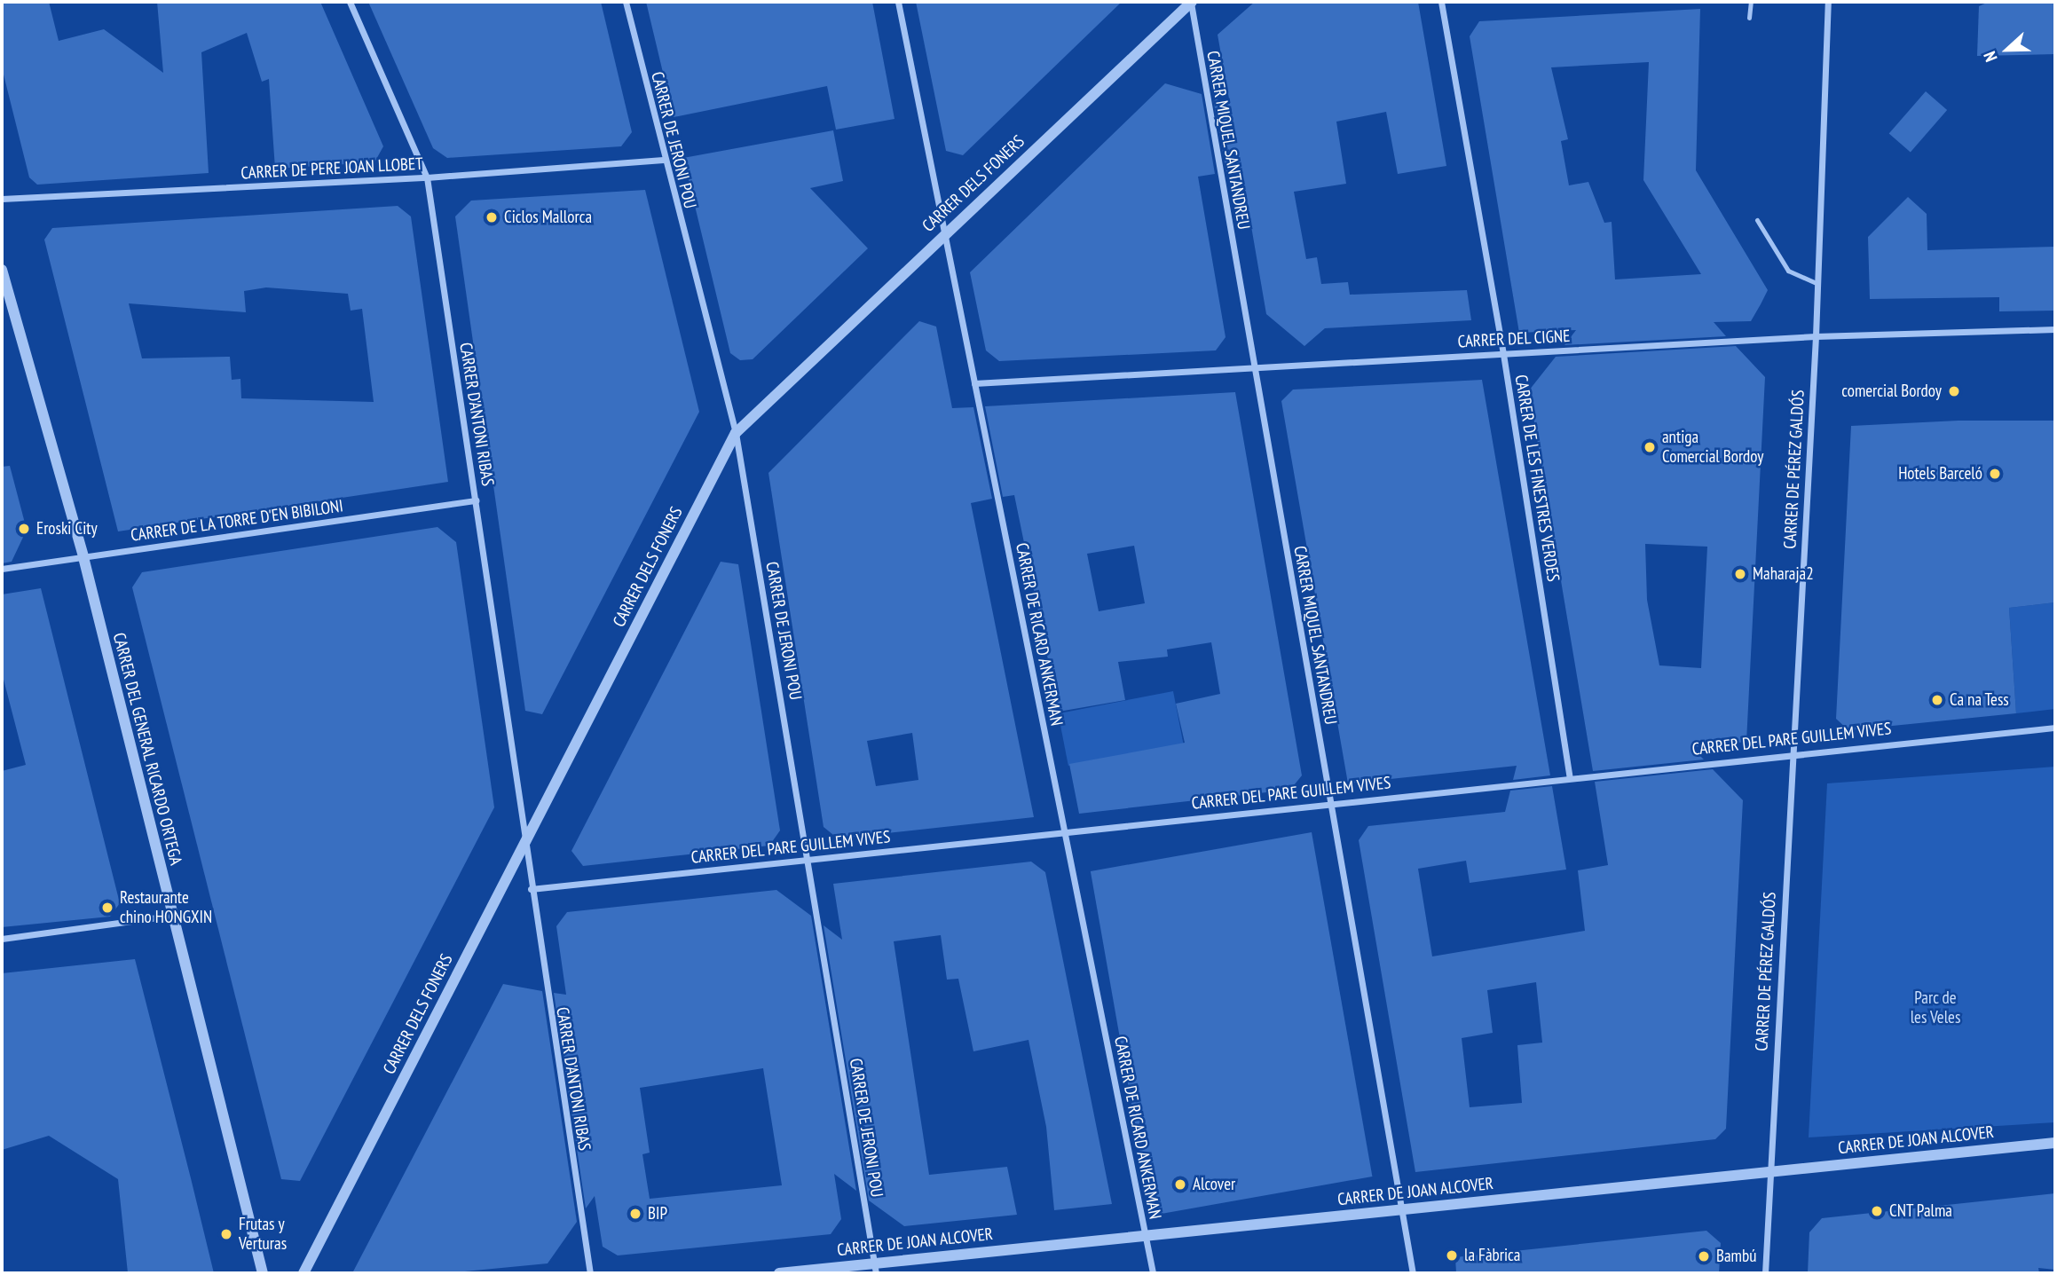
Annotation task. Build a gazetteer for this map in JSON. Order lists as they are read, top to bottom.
{
  "streets": {
    "street": [
      "CARRER DE JERONI POU",
      "CARRER MIQUEL SANTANDREU",
      "CARRER DE PERE JOAN LLOBET",
      "CARRER DELS FONERS",
      "CARRER DEL CIGNE",
      "CARRER D'ANTONI RIBAS",
      "CARRER DE PÉREZ GALDÓS",
      "CARRER DE LES FINESTRES VERDES",
      "CARRER DE LA TORRE D'EN BIBILONI",
      "CARRER DE RICARD ANKERMAN",
      "CARRER DEL PARE GUILLEM VIVES",
      "CARRER DEL GENERAL RICARDO ORTEGA",
      "CARRER DE JOAN ALCOVER"
    ]
  },
  "crossings": [
    ["CARRER DE JERONI POU", "CARRER DE PERE JOAN LLOBET"],
    ["CARRER DE JERONI POU", "CARRER DELS FONERS"],
    ["CARRER DE JERONI POU", "CARRER DEL PARE GUILLEM VIVES"],
    ["CARRER DE JERONI POU", "CARRER DE JOAN ALCOVER"],
    ["CARRER MIQUEL SANTANDREU", "CARRER DELS FONERS"],
    ["CARRER MIQUEL SANTANDREU", "CARRER DEL CIGNE"],
    ["CARRER MIQUEL SANTANDREU", "CARRER DEL PARE GUILLEM VIVES"],
    ["CARRER MIQUEL SANTANDREU", "CARRER DE JOAN ALCOVER"],
    ["CARRER DE PERE JOAN LLOBET", "CARRER D'ANTONI RIBAS"],
    ["CARRER DELS FONERS", "CARRER D'ANTONI RIBAS"],
    ["CARRER DELS FONERS", "CARRER DE RICARD ANKERMAN"],
    ["CARRER DEL CIGNE", "CARRER DE PÉREZ GALDÓS"],
    ["CARRER DEL CIGNE", "CARRER DE LES FINESTRES VERDES"],
    ["CARRER DEL CIGNE", "CARRER DE RICARD ANKERMAN"],
    ["CARRER D'ANTONI RIBAS", "CARRER DE LA TORRE D'EN BIBILONI"],
    ["CARRER D'ANTONI RIBAS", "CARRER DEL PARE GUILLEM VIVES"],
    ["CARRER DE PÉREZ GALDÓS", "CARRER DEL PARE GUILLEM VIVES"],
    ["CARRER DE PÉREZ GALDÓS", "CARRER DE JOAN ALCOVER"],
    ["CARRER DE LES FINESTRES VERDES", "CARRER DEL PARE GUILLEM VIVES"],
    ["CARRER DE LA TORRE D'EN BIBILONI", "CARRER DEL GENERAL RICARDO ORTEGA"],
    ["CARRER DE RICARD ANKERMAN", "CARRER DEL PARE GUILLEM VIVES"],
    ["CARRER DE RICARD ANKERMAN", "CARRER DE JOAN ALCOVER"]
  ],
  "parks": ["Parc de les Veles"],
  "places": [
    "Ciclos Mallorca",
    "comercial Bordoy",
    "antiga Comercial Bordoy",
    "Hotels Barceló",
    "Eroski City",
    "Maharaja2",
    "Ca na Tess",
    "Restaurante chino HONGXIN",
    "Alcover",
    "CNT Palma",
    "BIP",
    "Frutas y Verturas",
    "la Fàbrica",
    "Bambú"
  ],
  "north": "left"
}
